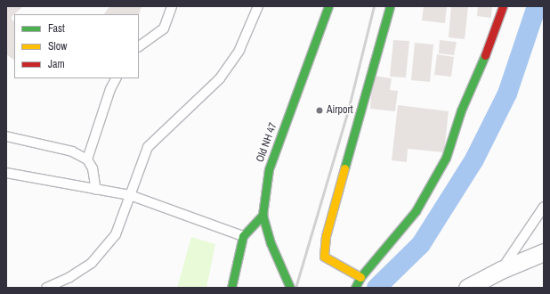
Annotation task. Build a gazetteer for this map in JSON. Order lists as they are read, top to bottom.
{
  "streets": {
    "street": ["Old NH 47"]
  },
  "places": ["Airport"],
  "legend": ["Fast", "Slow", "Jam"]
}
